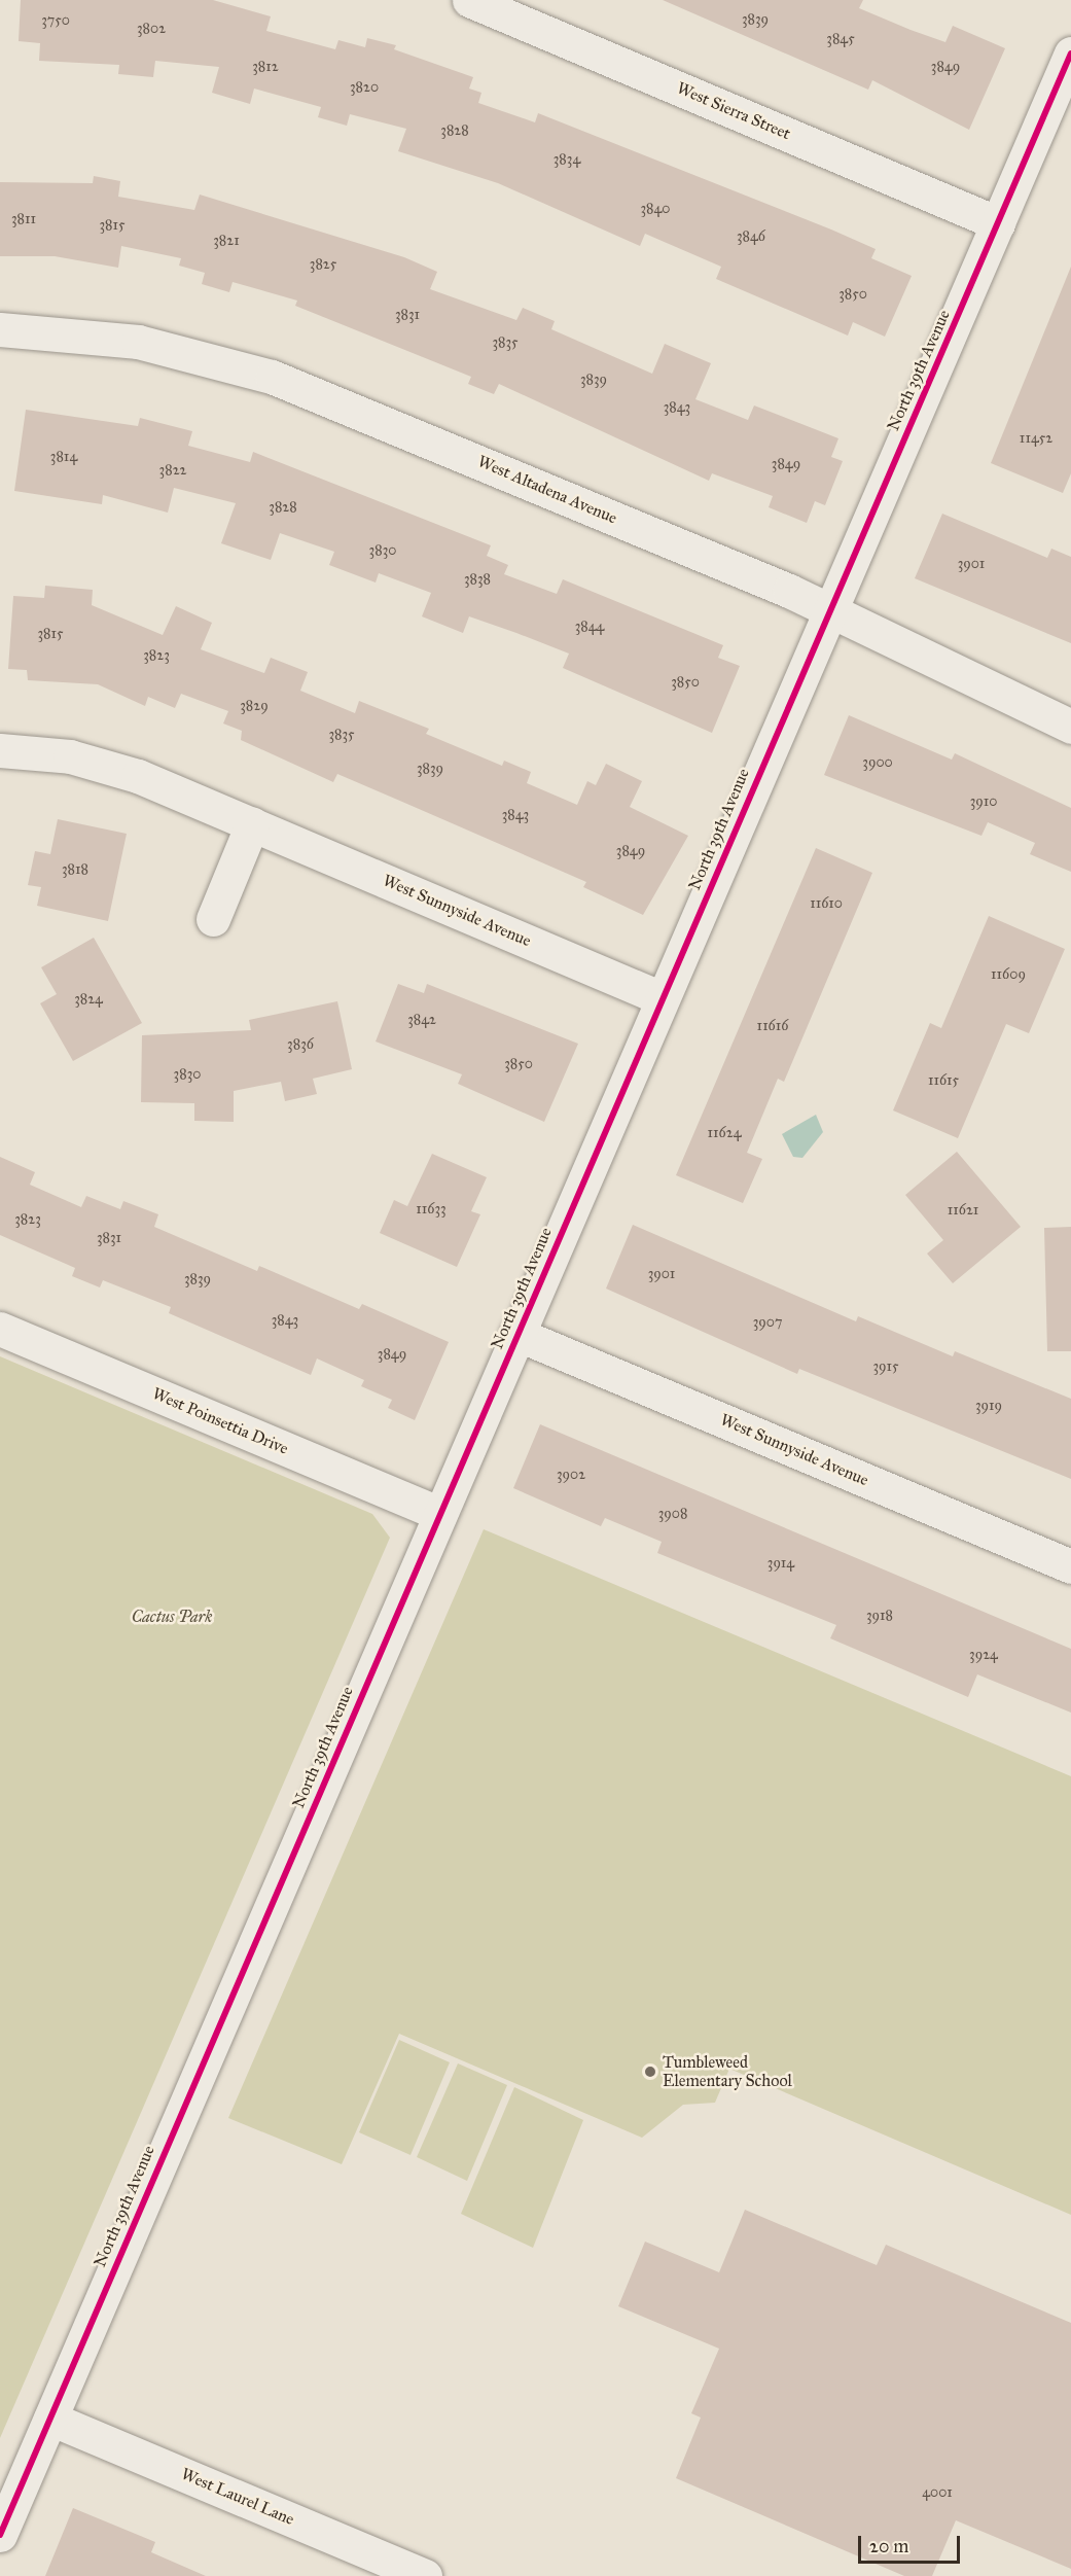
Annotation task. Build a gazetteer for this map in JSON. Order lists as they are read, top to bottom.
{
  "streets": {
    "street": [
      "West Sierra Street",
      "North 39th Avenue",
      "West Altadena Avenue",
      "West Sunnyside Avenue",
      "West Poinsettia Drive",
      "West Laurel Lane"
    ]
  },
  "crossings": [
    ["West Sierra Street", "North 39th Avenue"],
    ["North 39th Avenue", "West Altadena Avenue"],
    ["North 39th Avenue", "West Sunnyside Avenue"],
    ["North 39th Avenue", "West Poinsettia Drive"],
    ["North 39th Avenue", "West Laurel Lane"]
  ],
  "parks": ["Cactus Park"],
  "places": ["Tumbleweed Elementary School"],
  "house_numbers": [
    "3839",
    "3750",
    "3802",
    "3845",
    "3812",
    "3849",
    "3820",
    "3828",
    "3834",
    "3840",
    "3811",
    "3815",
    "3846",
    "3821",
    "3825",
    "3850",
    "3831",
    "3835",
    "3839",
    "3843",
    "11452",
    "3814",
    "3849",
    "3822",
    "3828",
    "3830",
    "3901",
    "3838",
    "3844",
    "3815",
    "3823",
    "3850",
    "3829",
    "3835",
    "3900",
    "3839",
    "3910",
    "3843",
    "3849",
    "3818",
    "11610",
    "11609",
    "3824",
    "3842",
    "11616",
    "3836",
    "3850",
    "3830",
    "11615",
    "11624",
    "11633",
    "11621",
    "3823",
    "3831",
    "3901",
    "3839",
    "3843",
    "3907",
    "3849",
    "3915",
    "3919",
    "3902",
    "3908",
    "3914",
    "3918",
    "3924",
    "4001"
  ],
  "scale_bar": "20 m"
}
